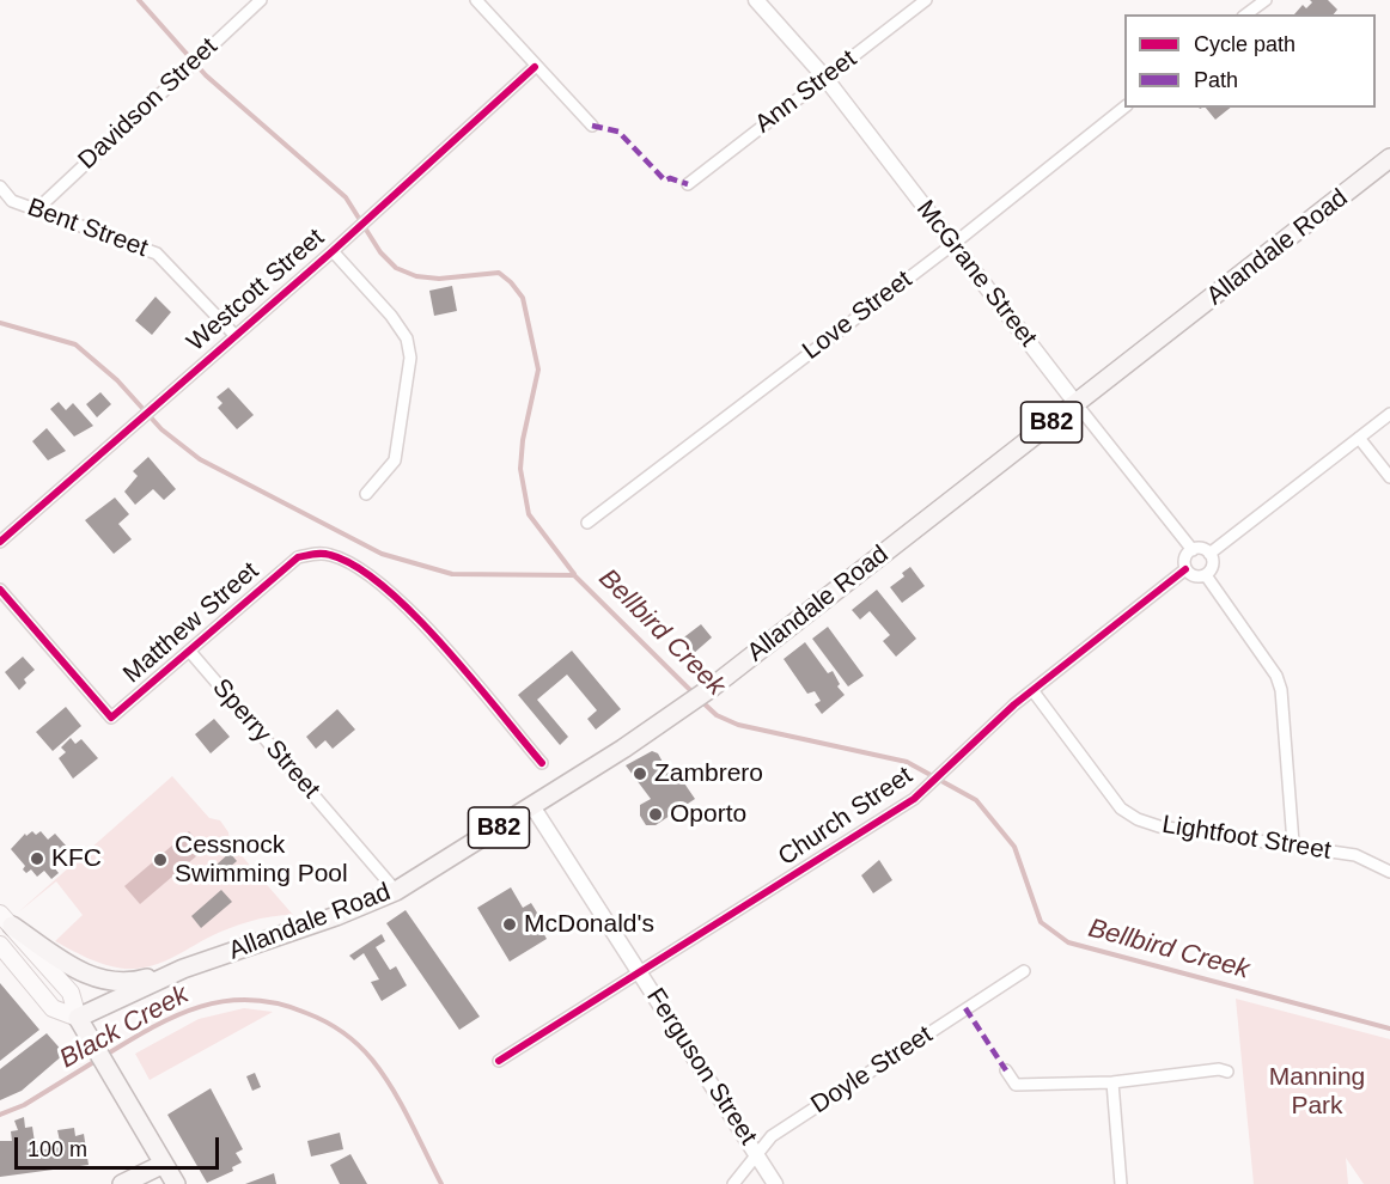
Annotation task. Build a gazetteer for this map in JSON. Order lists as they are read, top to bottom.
{
  "streets": {
    "main road": ["Allandale Road", "B82"],
    "street": [
      "Ann Street",
      "Davidson Street",
      "Bent Street",
      "McGrane Street",
      "Westcott Street",
      "Love Street",
      "Matthew Street",
      "Sperry Street",
      "Church Street",
      "Lightfoot Street",
      "Ferguson Street",
      "Doyle Street"
    ]
  },
  "crossings": [
    ["Ann Street", "McGrane Street"],
    ["Davidson Street", "Bent Street"],
    ["Bent Street", "Westcott Street"],
    ["Allandale Road", "McGrane Street"],
    ["Allandale Road", "Sperry Street"],
    ["Allandale Road", "Ferguson Street"],
    ["McGrane Street", "Love Street"],
    ["McGrane Street", "Church Street"],
    ["Matthew Street", "Sperry Street"],
    ["Church Street", "Lightfoot Street"],
    ["Church Street", "Ferguson Street"],
    ["Ferguson Street", "Doyle Street"]
  ],
  "water": ["Bellbird Creek", "Black Creek"],
  "parks": ["Manning Park"],
  "places": [
    "Zambrero",
    "Oporto",
    "KFC",
    "Cessnock Swimming Pool",
    "McDonald's"
  ],
  "legend": ["Cycle path", "Path"],
  "scale_bar": "100 m"
}
